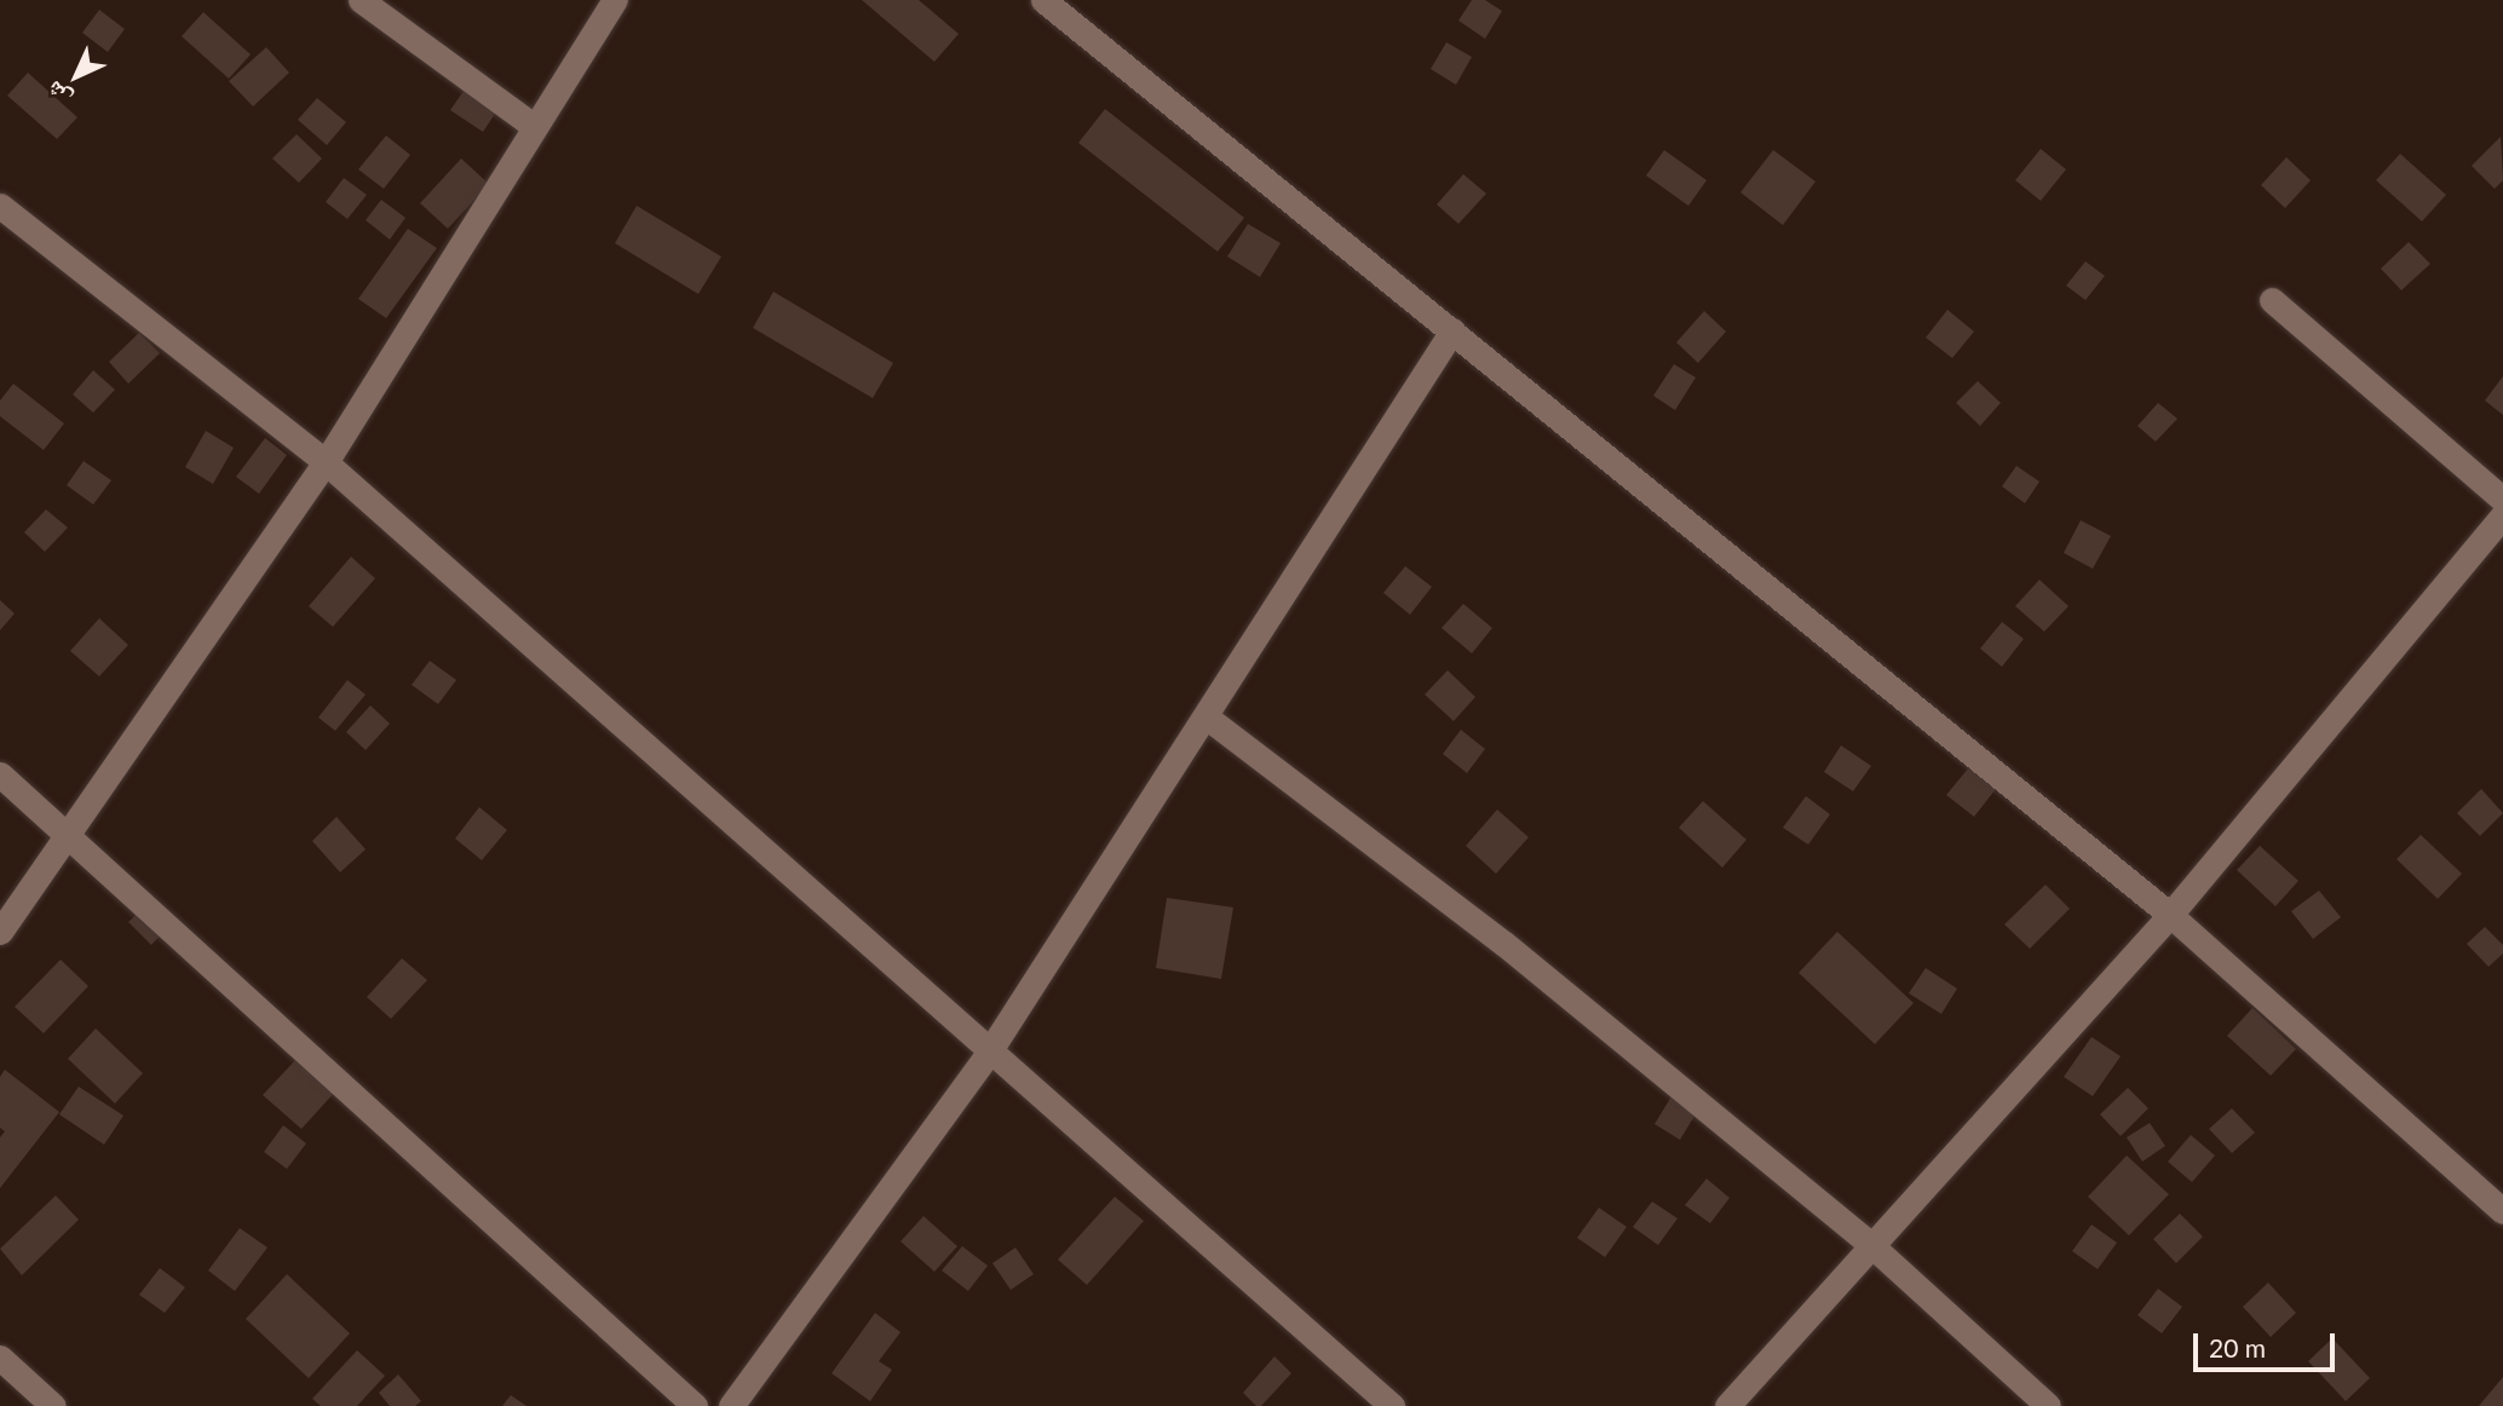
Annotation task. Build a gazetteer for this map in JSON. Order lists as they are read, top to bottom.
{
  "scale_bar": "20 m",
  "north": "bottom left"
}
